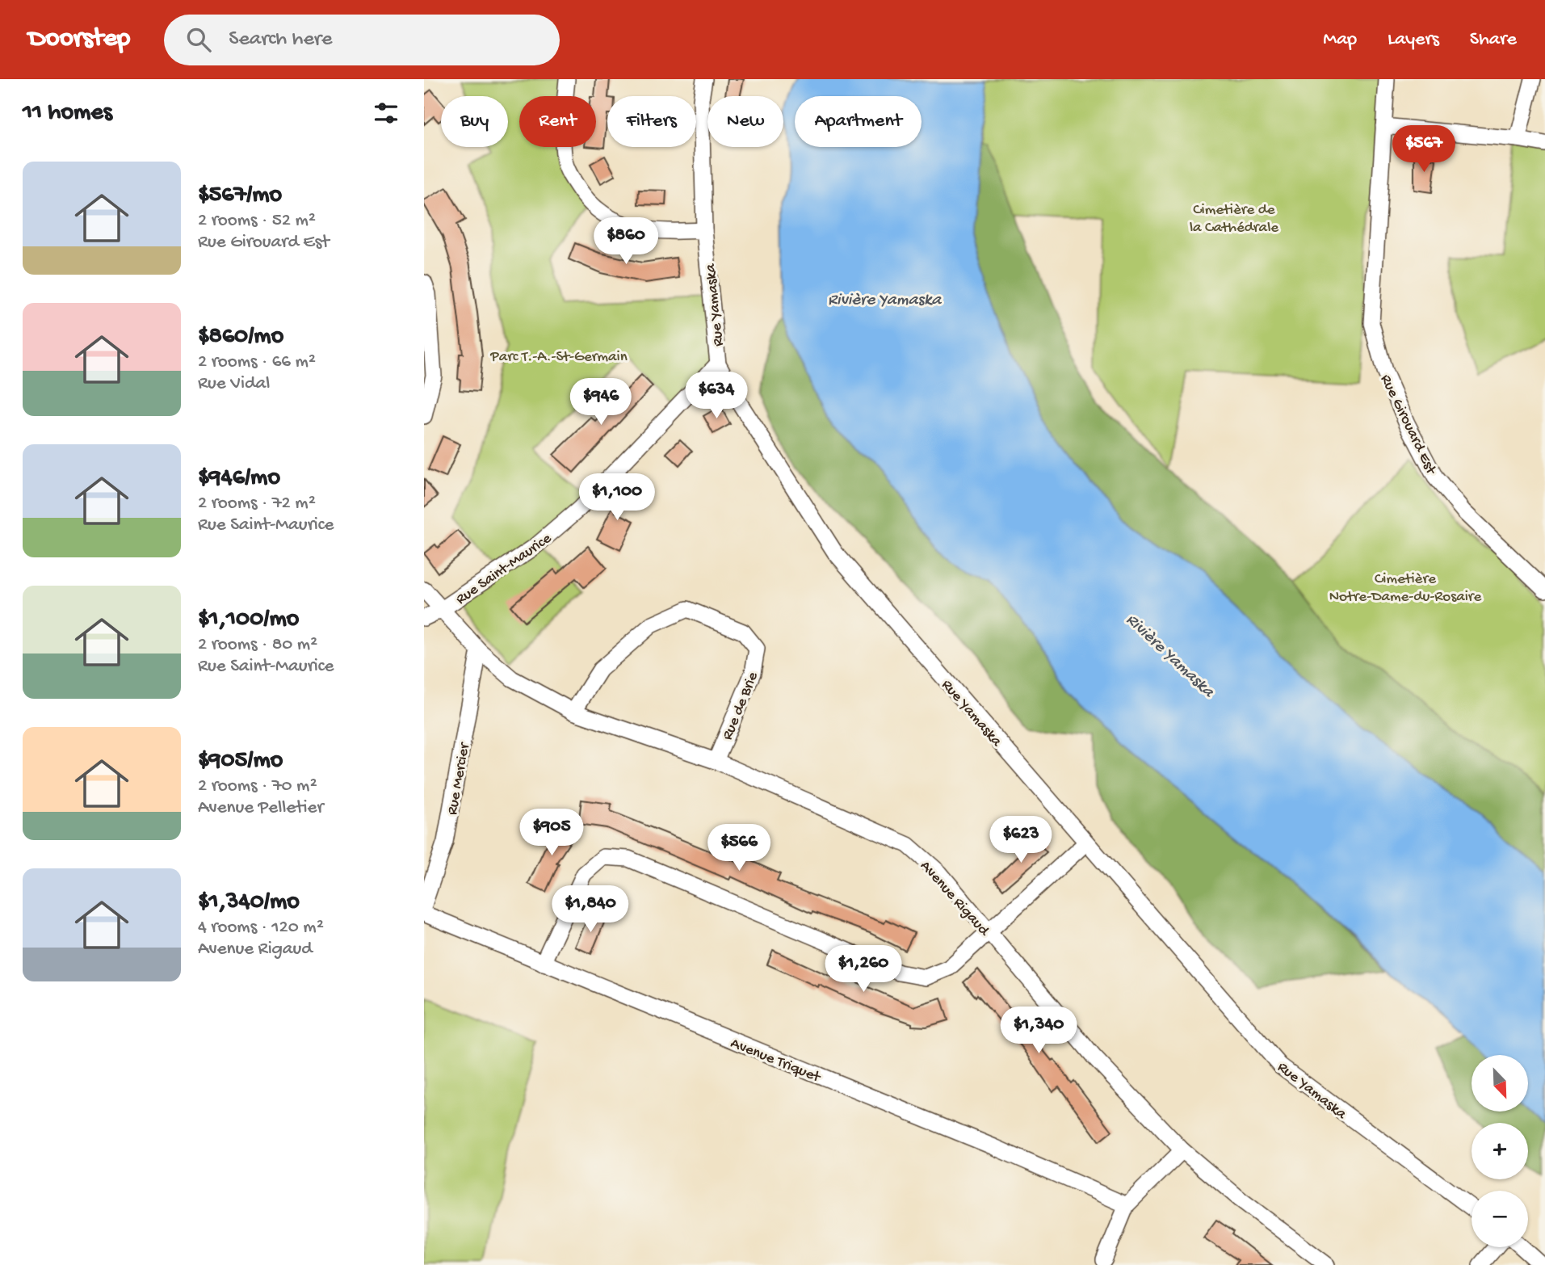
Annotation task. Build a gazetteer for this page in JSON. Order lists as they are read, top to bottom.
{
  "streets": {
    "street": [
      "Rue Yamaska",
      "Rue Girouard Est",
      "Rue Saint-Maurice",
      "Rue de Brie",
      "Rue Mercier",
      "Avenue Rigaud",
      "Avenue Triquet"
    ]
  },
  "crossings": [
    ["Rue Yamaska", "Rue Saint-Maurice"],
    ["Rue Saint-Maurice", "Avenue Rigaud"],
    ["Rue de Brie", "Avenue Rigaud"],
    ["Rue Mercier", "Avenue Rigaud"]
  ],
  "water": ["Rivière Yamaska"],
  "parks": ["Cimetière de la Cathédrale", "Parc T.-A.-St-Germain", "Cimetière Notre-Dame-du-Rosaire"],
  "north": "bottom right",
  "page": {
    "header": "Doorstep",
    "search": "Search here",
    "nav": ["Map", "Layers", "Share"],
    "heading": "11 homes",
    "chip": [
      "Buy",
      "Rent",
      "Filters",
      "New",
      "Apartment"
    ],
    "price": [
      "$567",
      "$860",
      "$634",
      "$946",
      "$1,100",
      "$905",
      "$623",
      "$566",
      "$1,840",
      "$1,260",
      "$1,340"
    ],
    "list": [
      {
        "name": "$567/mo",
        "note": "2 rooms · 52 m² · Rue Girouard Est"
      },
      {
        "name": "$860/mo",
        "note": "2 rooms · 66 m² · Rue Vidal"
      },
      {
        "name": "$946/mo",
        "note": "2 rooms · 72 m² · Rue Saint-Maurice"
      },
      {
        "name": "$1,100/mo",
        "note": "2 rooms · 80 m² · Rue Saint-Maurice"
      },
      {
        "name": "$905/mo",
        "note": "2 rooms · 70 m² · Avenue Pelletier"
      },
      {
        "name": "$1,340/mo",
        "note": "4 rooms · 120 m² · Avenue Rigaud"
      }
    ],
    "map_buttons": ["+", "−"]
  }
}
